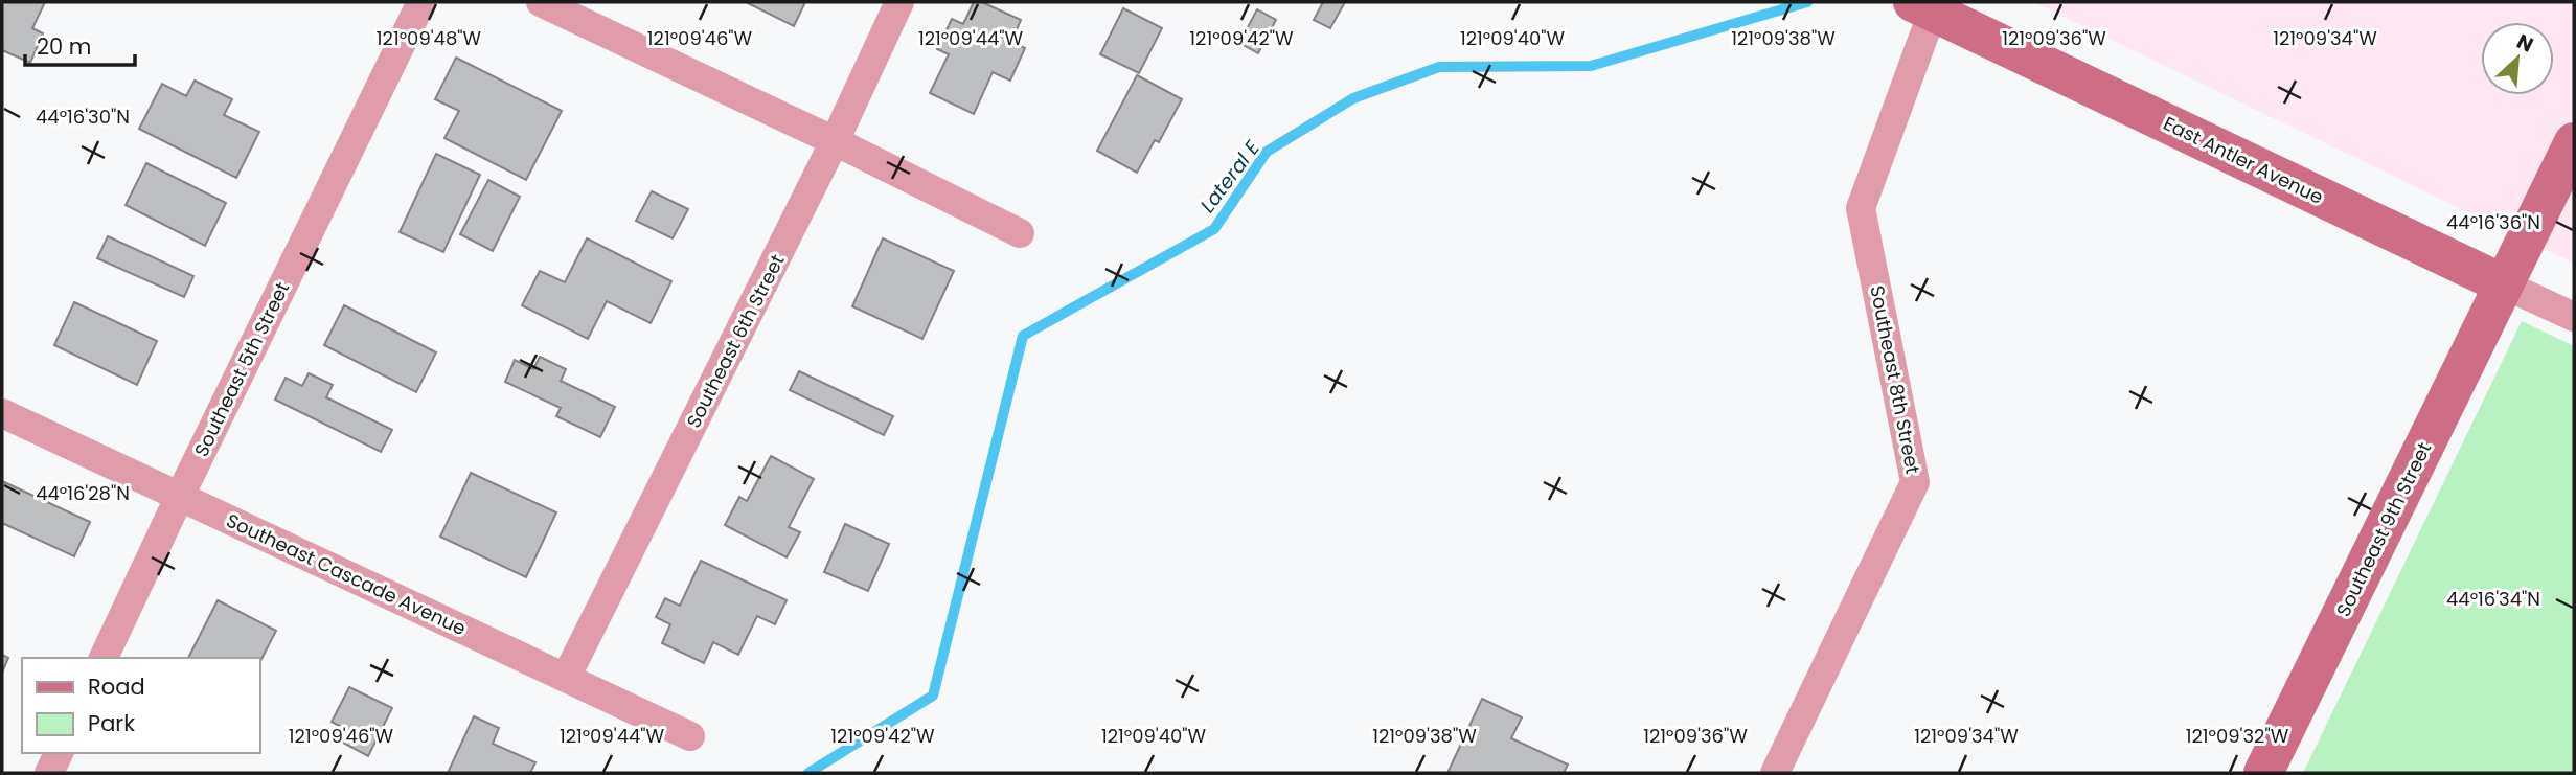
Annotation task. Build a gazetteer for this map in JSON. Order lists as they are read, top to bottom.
{
  "streets": {
    "main road": ["East Antler Avenue", "Southeast 9th Street"],
    "street": [
      "Southeast 6th Street",
      "Southeast 5th Street",
      "Southeast 8th Street",
      "Southeast Cascade Avenue"
    ]
  },
  "crossings": [
    ["East Antler Avenue", "Southeast 8th Street"],
    ["East Antler Avenue", "Southeast 9th Street"],
    ["Southeast 6th Street", "Southeast Cascade Avenue"],
    ["Southeast 5th Street", "Southeast Cascade Avenue"]
  ],
  "water": ["Lateral E"],
  "legend": ["Road", "Park"],
  "scale_bar": "20 m",
  "north": "top right",
  "coordinates": [
    "121°09'48\"W",
    "121°09'46\"W",
    "121°09'42\"W",
    "121°09'38\"W",
    "121°09'44\"W",
    "121°09'40\"W",
    "121°09'36\"W",
    "121°09'34\"W",
    "44°16'30\"N",
    "44°16'36\"N",
    "44°16'28\"N",
    "44°16'34\"N",
    "121°09'32\"W"
  ]
}
